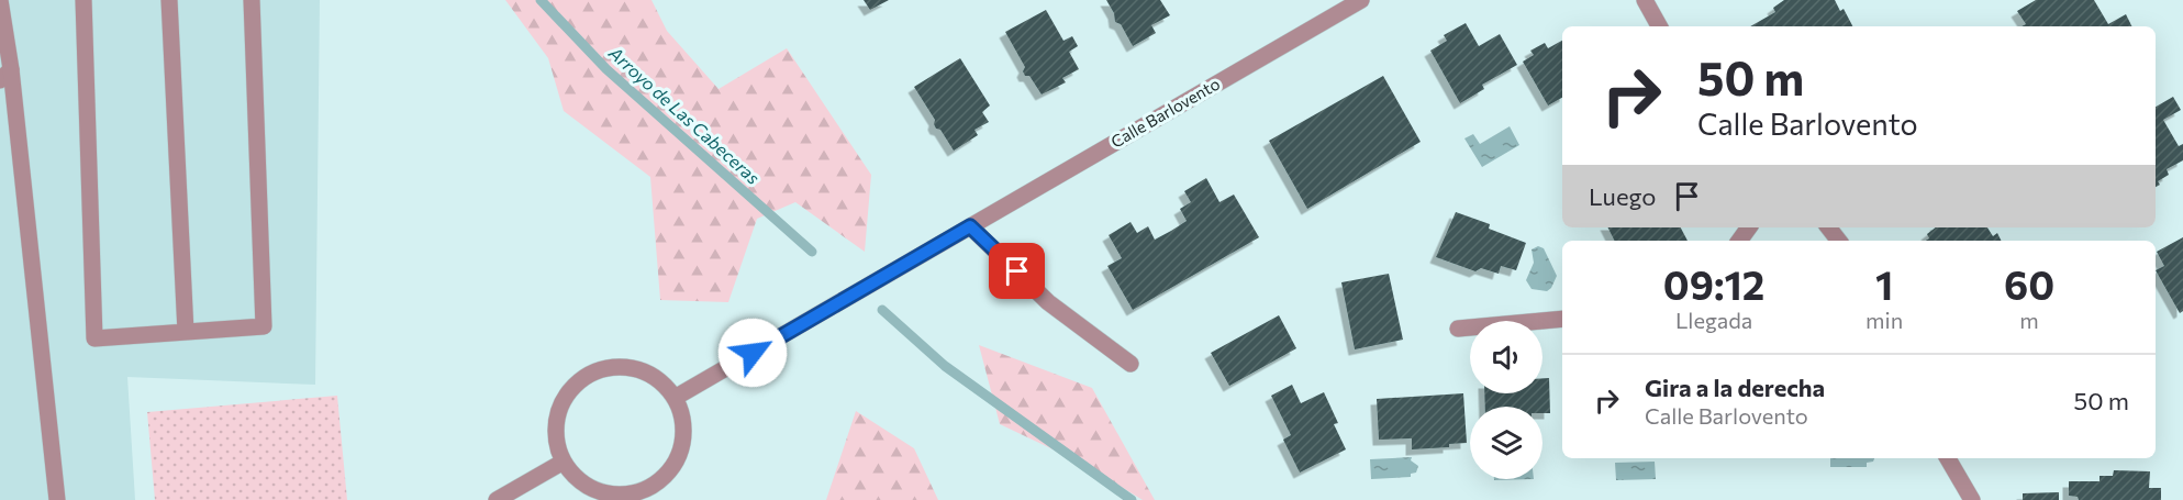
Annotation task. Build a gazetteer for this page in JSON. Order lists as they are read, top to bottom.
{
  "streets": {
    "street": ["Calle Barlovento"]
  },
  "water": ["Arroyo de Las Cabeceras"],
  "page": {
    "turn": ["50 m", "Calle Barlovento"],
    "then": "Luego",
    "eta": [
      "09:12",
      "Llegada",
      "1",
      "min",
      "60",
      "m"
    ],
    "list": [
      {
        "name": "Gira a la derecha",
        "note": "Calle Barlovento",
        "value": "50 m"
      }
    ]
  }
}
